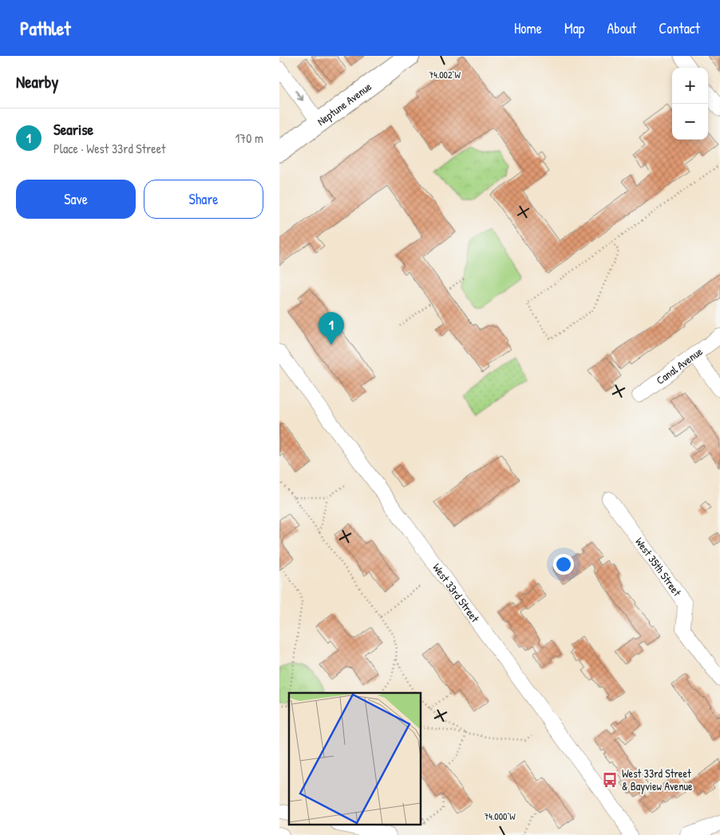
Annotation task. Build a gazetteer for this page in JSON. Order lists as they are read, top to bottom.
{
  "streets": {
    "main road": ["Neptune Avenue"],
    "street": ["Canal Avenue", "West 35th Street", "West 33rd Street"]
  },
  "places": {
    "bus stop": ["West 33rd Street & Bayview Avenue"]
  },
  "page": {
    "header": "Pathlet",
    "nav": [
      "Home",
      "Map",
      "About",
      "Contact"
    ],
    "heading": "Nearby",
    "map_buttons": ["+", "−"],
    "list": [
      {
        "mark": "1",
        "name": "Searise",
        "note": "Place · West 33rd Street",
        "value": "170 m"
      }
    ],
    "buttons": ["Save", "Share"],
    "pins": "1"
  },
  "coordinates": ["74.002°W", "74.000°W"]
}
